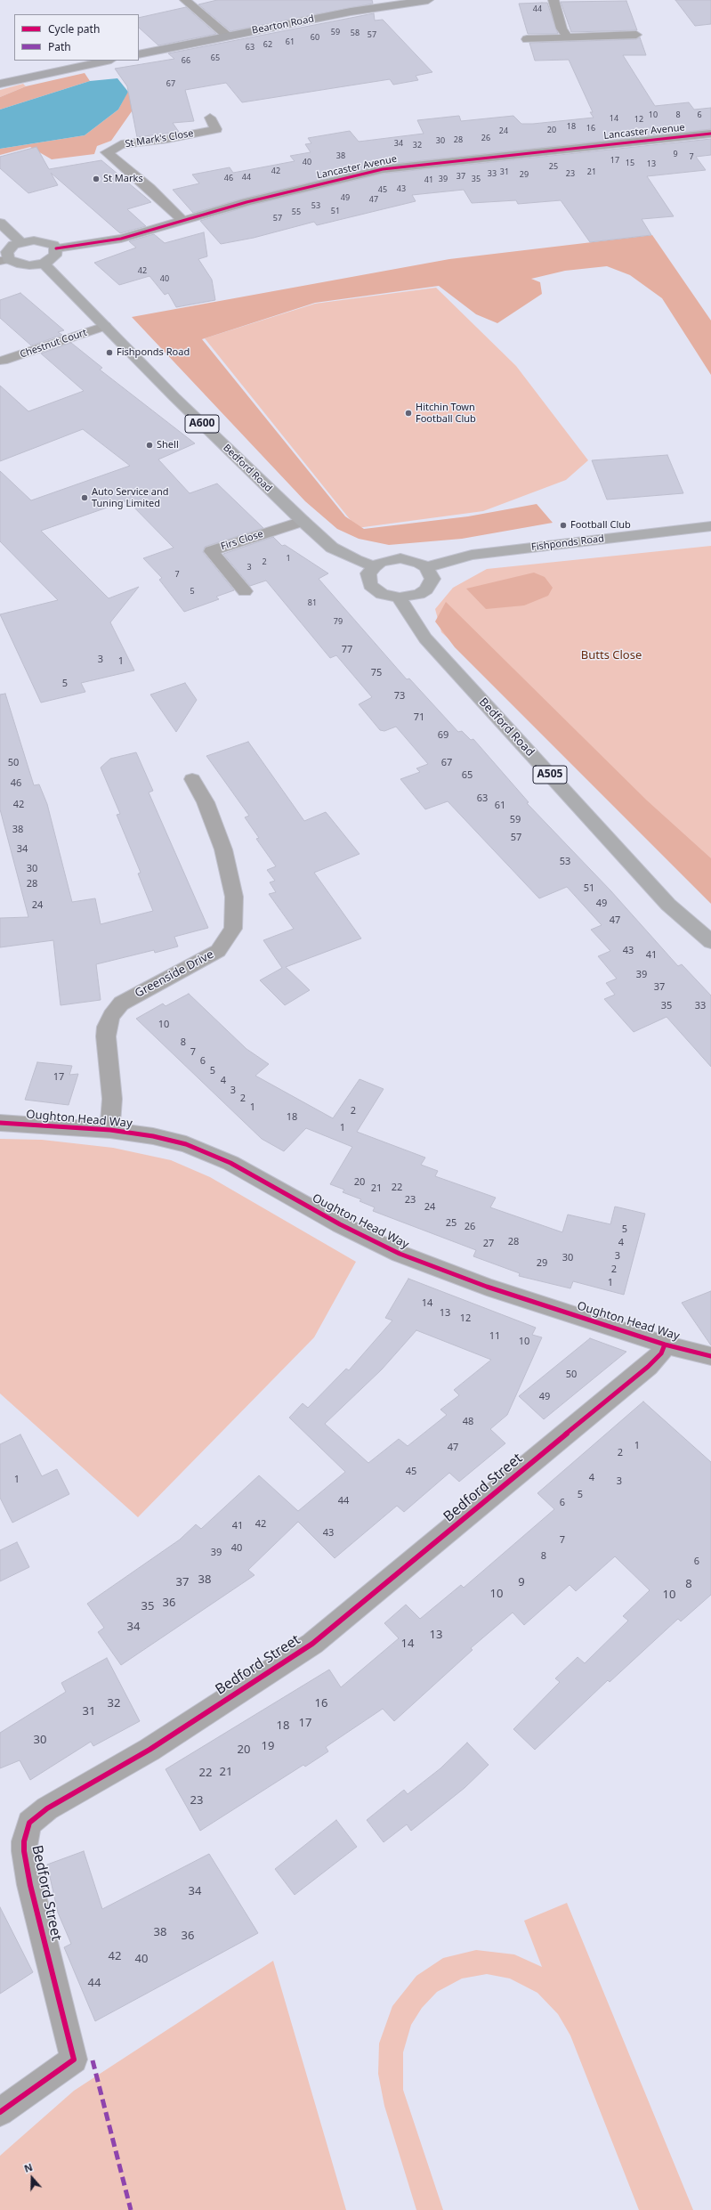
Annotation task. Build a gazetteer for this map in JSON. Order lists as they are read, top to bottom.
{
  "streets": {
    "main road": [
      "A600",
      "Bedford Road",
      "Fishponds Road",
      "A505"
    ],
    "street": [
      "Bearton Road",
      "Lancaster Avenue",
      "St Mark's Close",
      "Chestnut Court",
      "Firs Close",
      "Greenside Drive",
      "Oughton Head Way",
      "Bedford Street"
    ]
  },
  "crossings": [
    ["Lancaster Avenue", "St Mark's Close"],
    ["Chestnut Court", "Bedford Road"],
    ["Bedford Road", "Firs Close"],
    ["Bedford Road", "Fishponds Road"],
    ["Greenside Drive", "Oughton Head Way"],
    ["Oughton Head Way", "Bedford Street"]
  ],
  "parks": ["Butts Close"],
  "places": [
    "St Marks",
    "Fishponds Road",
    "Hitchin Town Football Club",
    "Shell",
    "Auto Service and Tuning Limited",
    "Football Club"
  ],
  "house_numbers": [
    "44",
    "59",
    "58",
    "57",
    "60",
    "61",
    "62",
    "63",
    "65",
    "66",
    "67",
    "10",
    "8",
    "6",
    "14",
    "12",
    "18",
    "16",
    "20",
    "24",
    "26",
    "28",
    "30",
    "34",
    "32",
    "9",
    "38",
    "7",
    "17",
    "40",
    "15",
    "13",
    "25",
    "42",
    "31",
    "21",
    "33",
    "23",
    "29",
    "37",
    "44",
    "46",
    "39",
    "35",
    "41",
    "43",
    "45",
    "49",
    "47",
    "53",
    "51",
    "55",
    "57",
    "42",
    "40",
    "1",
    "2",
    "3",
    "7",
    "5",
    "81",
    "79",
    "77",
    "3",
    "1",
    "75",
    "5",
    "73",
    "71",
    "69",
    "50",
    "67",
    "65",
    "46",
    "63",
    "42",
    "61",
    "59",
    "38",
    "57",
    "34",
    "53",
    "30",
    "28",
    "51",
    "49",
    "24",
    "47",
    "43",
    "41",
    "39",
    "37",
    "35",
    "33",
    "10",
    "8",
    "7",
    "6",
    "5",
    "17",
    "4",
    "3",
    "2",
    "1",
    "2",
    "18",
    "1",
    "20",
    "22",
    "21",
    "23",
    "24",
    "25",
    "26",
    "5",
    "28",
    "4",
    "27",
    "3",
    "30",
    "29",
    "2",
    "1",
    "14",
    "13",
    "12",
    "11",
    "10",
    "50",
    "49",
    "48",
    "1",
    "47",
    "2",
    "45",
    "4",
    "1",
    "3",
    "5",
    "44",
    "6",
    "42",
    "41",
    "43",
    "7",
    "40",
    "39",
    "8",
    "6",
    "38",
    "37",
    "9",
    "8",
    "10",
    "10",
    "36",
    "35",
    "34",
    "13",
    "14",
    "32",
    "16",
    "31",
    "17",
    "18",
    "30",
    "19",
    "20",
    "21",
    "22",
    "23",
    "34",
    "38",
    "36",
    "42",
    "40",
    "44"
  ],
  "legend": ["Cycle path", "Path"],
  "north": "top"
}
